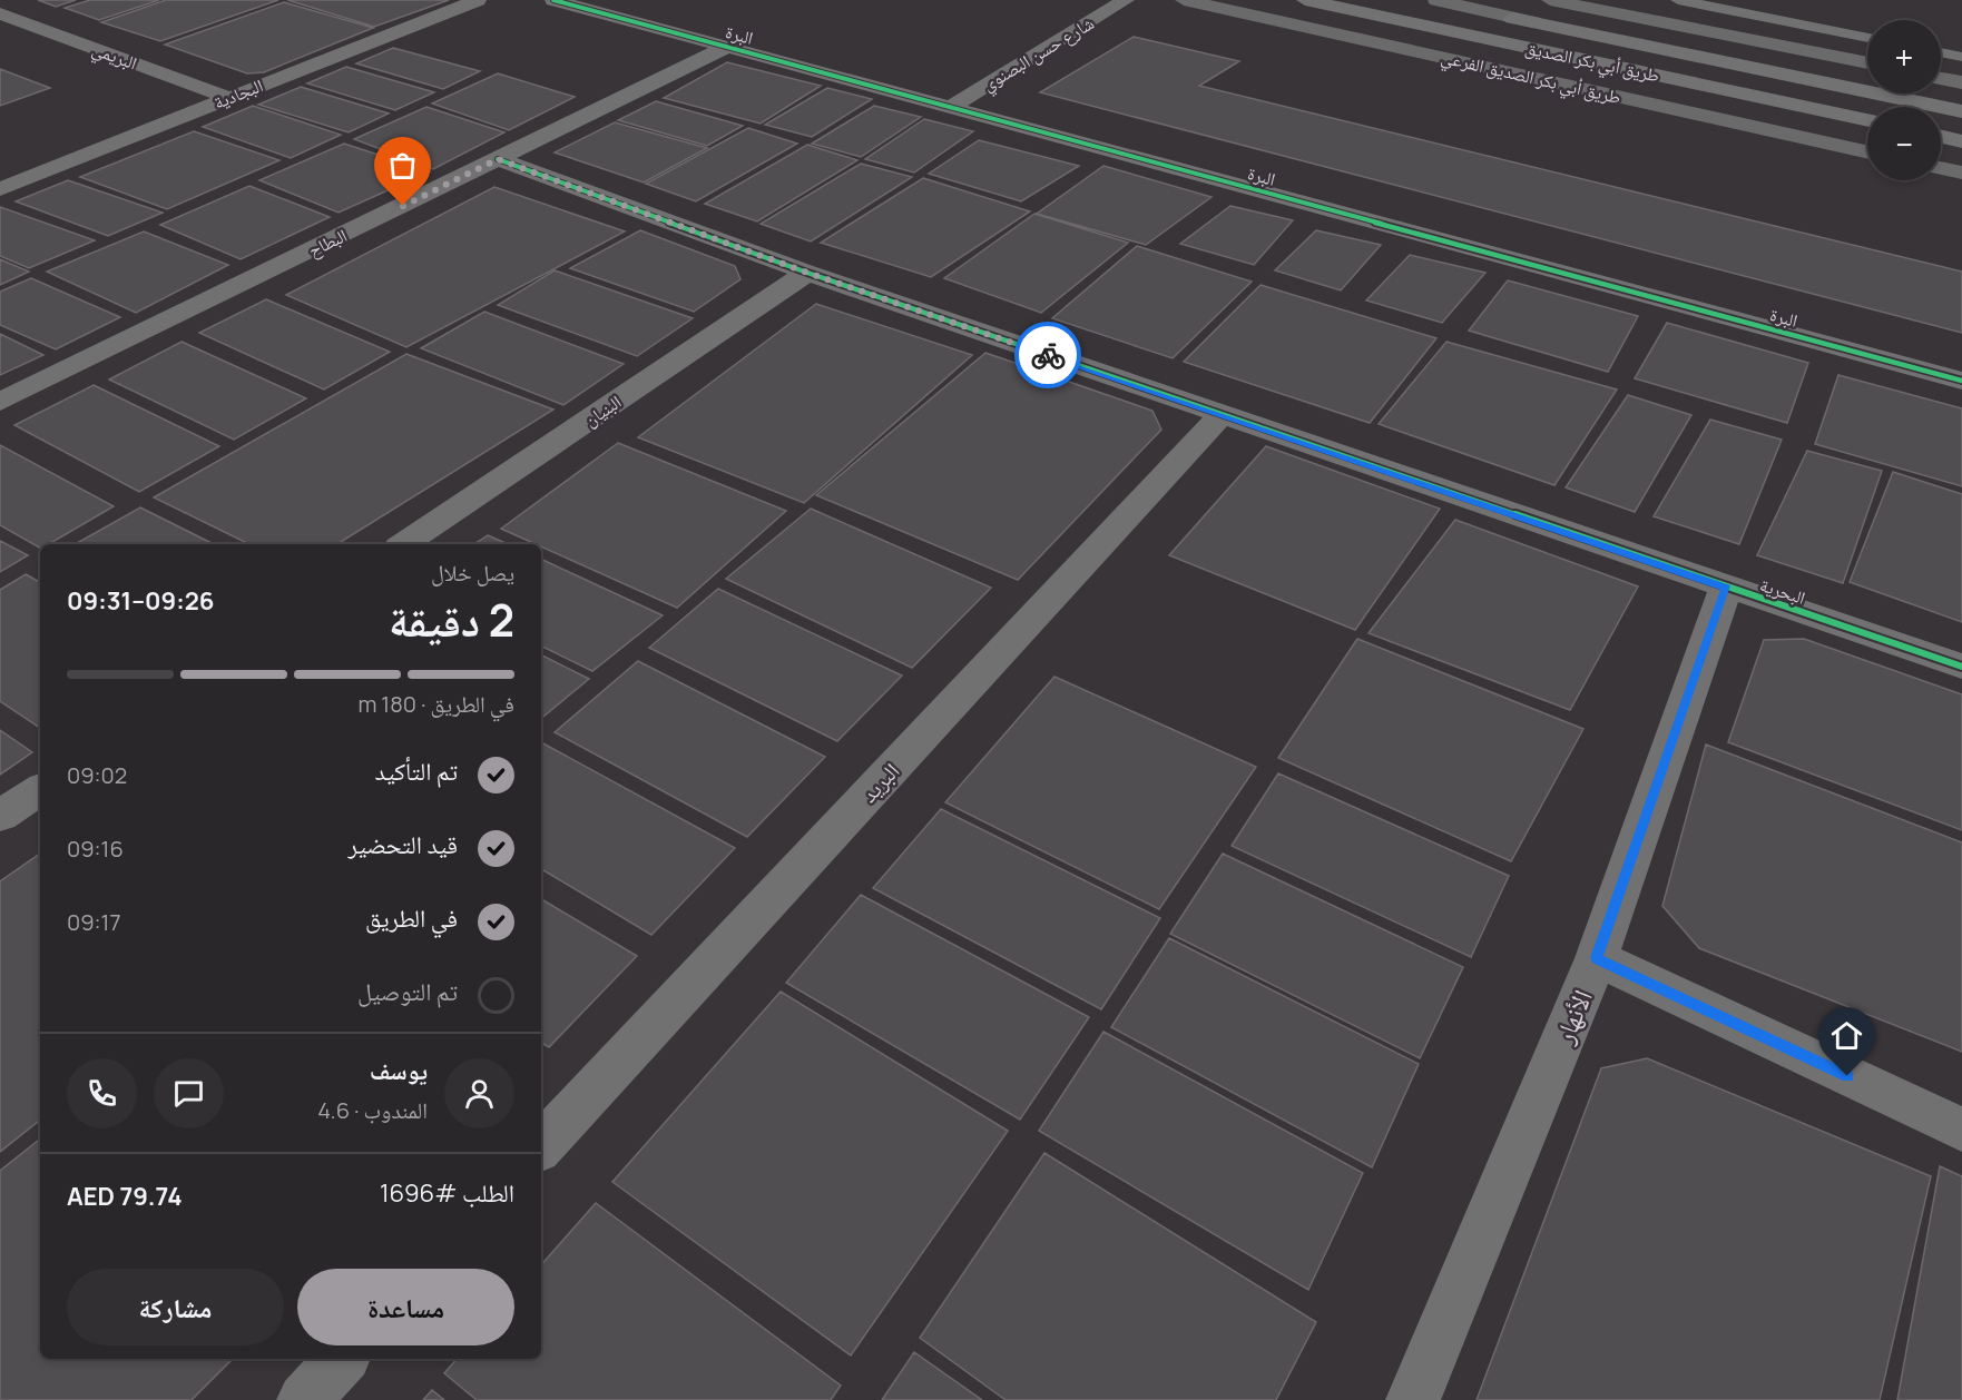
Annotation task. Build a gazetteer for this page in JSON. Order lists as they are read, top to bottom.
{
  "streets": {
    "main road": ["طريق أبي بكر الصديق", "طريق أبي بكر الصديق الفرعي"],
    "street": [
      "البرة",
      "شارع حسن البصنوي",
      "البريمي",
      "البجادية",
      "البطاح",
      "البنيان",
      "البحرية",
      "البريد",
      "الأنهار"
    ]
  },
  "crossings": [
    ["البرة", "شارع حسن البصنوي"],
    ["البرة", "البطاح"],
    ["البريمي", "البجادية"],
    ["البطاح", "البحرية"],
    ["البنيان", "البحرية"],
    ["البحرية", "البريد"],
    ["البحرية", "الأنهار"]
  ],
  "page": {
    "map_buttons": ["+", "−"],
    "heading": ["2 دقيقة", "يصل خلال", "09:26–09:31"],
    "panel": [
      "يوسف",
      "المندوب · 4.6",
      "الطلب #1696",
      "AED 79.74"
    ],
    "bar": "في الطريق · 180 m",
    "list": [
      ["تم التأكيد", "09:02"],
      ["قيد التحضير", "09:16"],
      ["في الطريق", "09:17"],
      "تم التوصيل"
    ],
    "buttons": ["مساعدة", "مشاركة"]
  }
}
